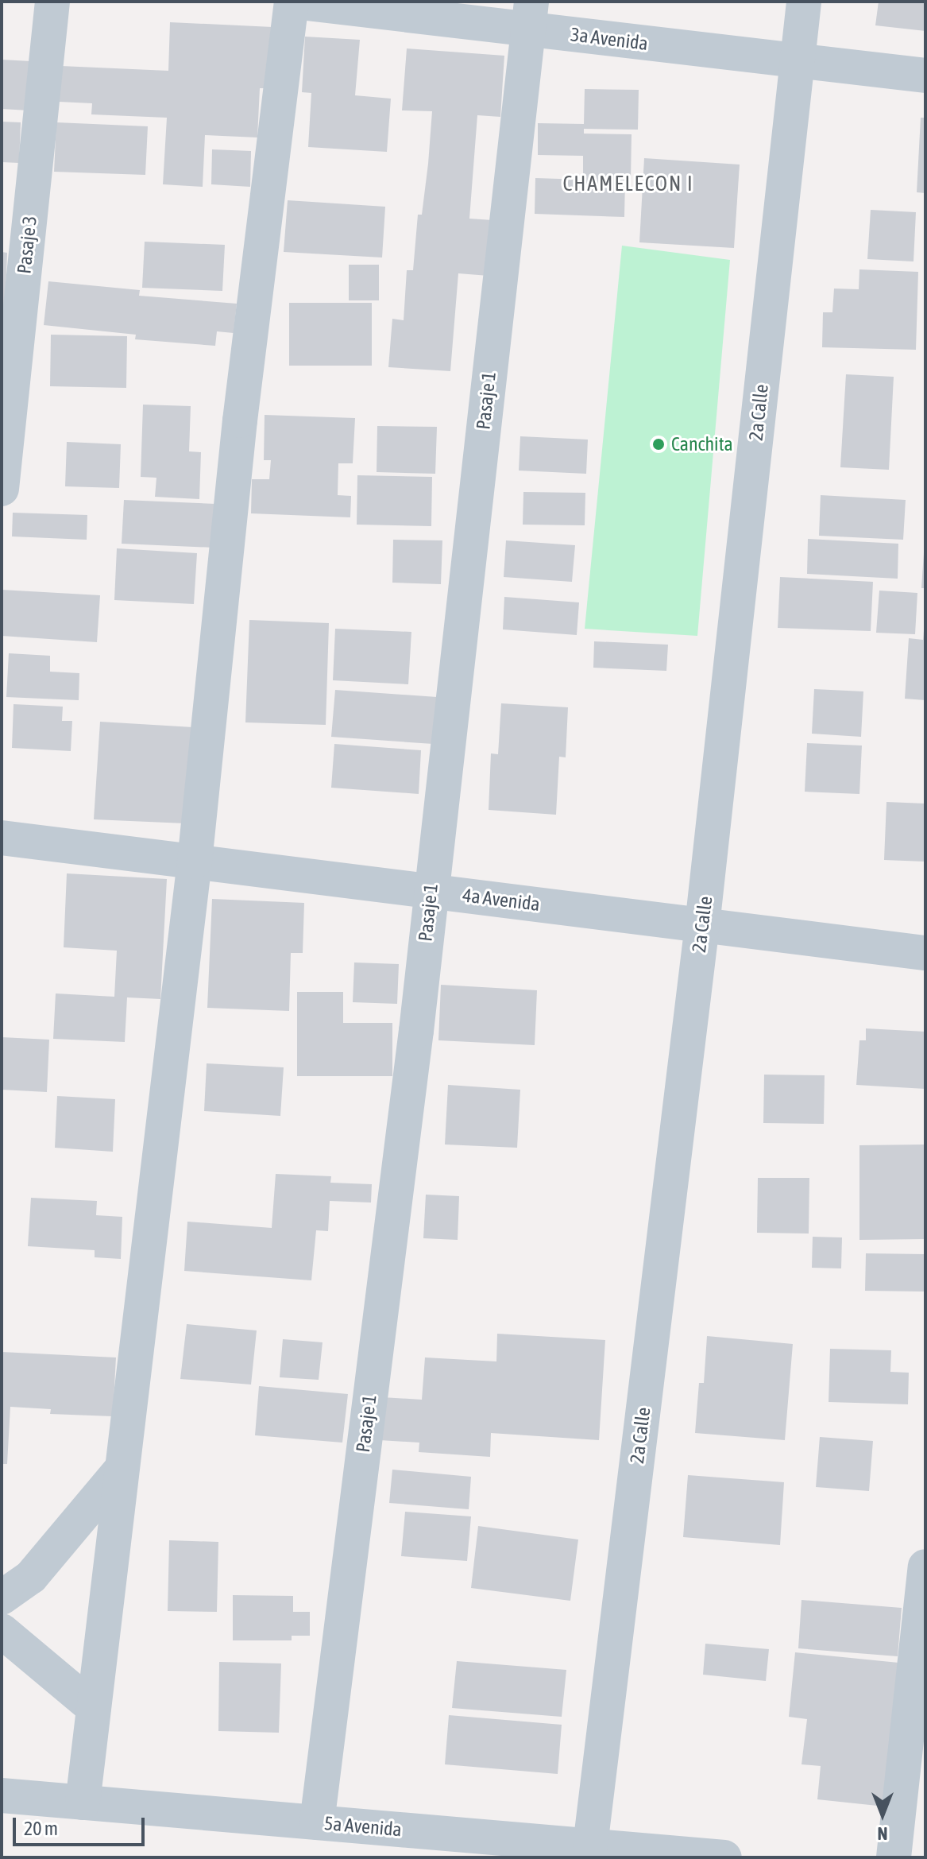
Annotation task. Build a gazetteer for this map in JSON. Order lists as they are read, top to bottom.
{
  "streets": {
    "street": [
      "3a Avenida",
      "Pasaje 3",
      "Pasaje 1",
      "2a Calle",
      "4a Avenida",
      "5a Avenida"
    ]
  },
  "crossings": [
    ["3a Avenida", "Pasaje 1"],
    ["3a Avenida", "2a Calle"],
    ["Pasaje 1", "4a Avenida"],
    ["Pasaje 1", "5a Avenida"],
    ["2a Calle", "4a Avenida"],
    ["2a Calle", "5a Avenida"]
  ],
  "districts": ["CHAMELECON I"],
  "places": ["Canchita"],
  "scale_bar": "20 m",
  "north": "bottom"
}
